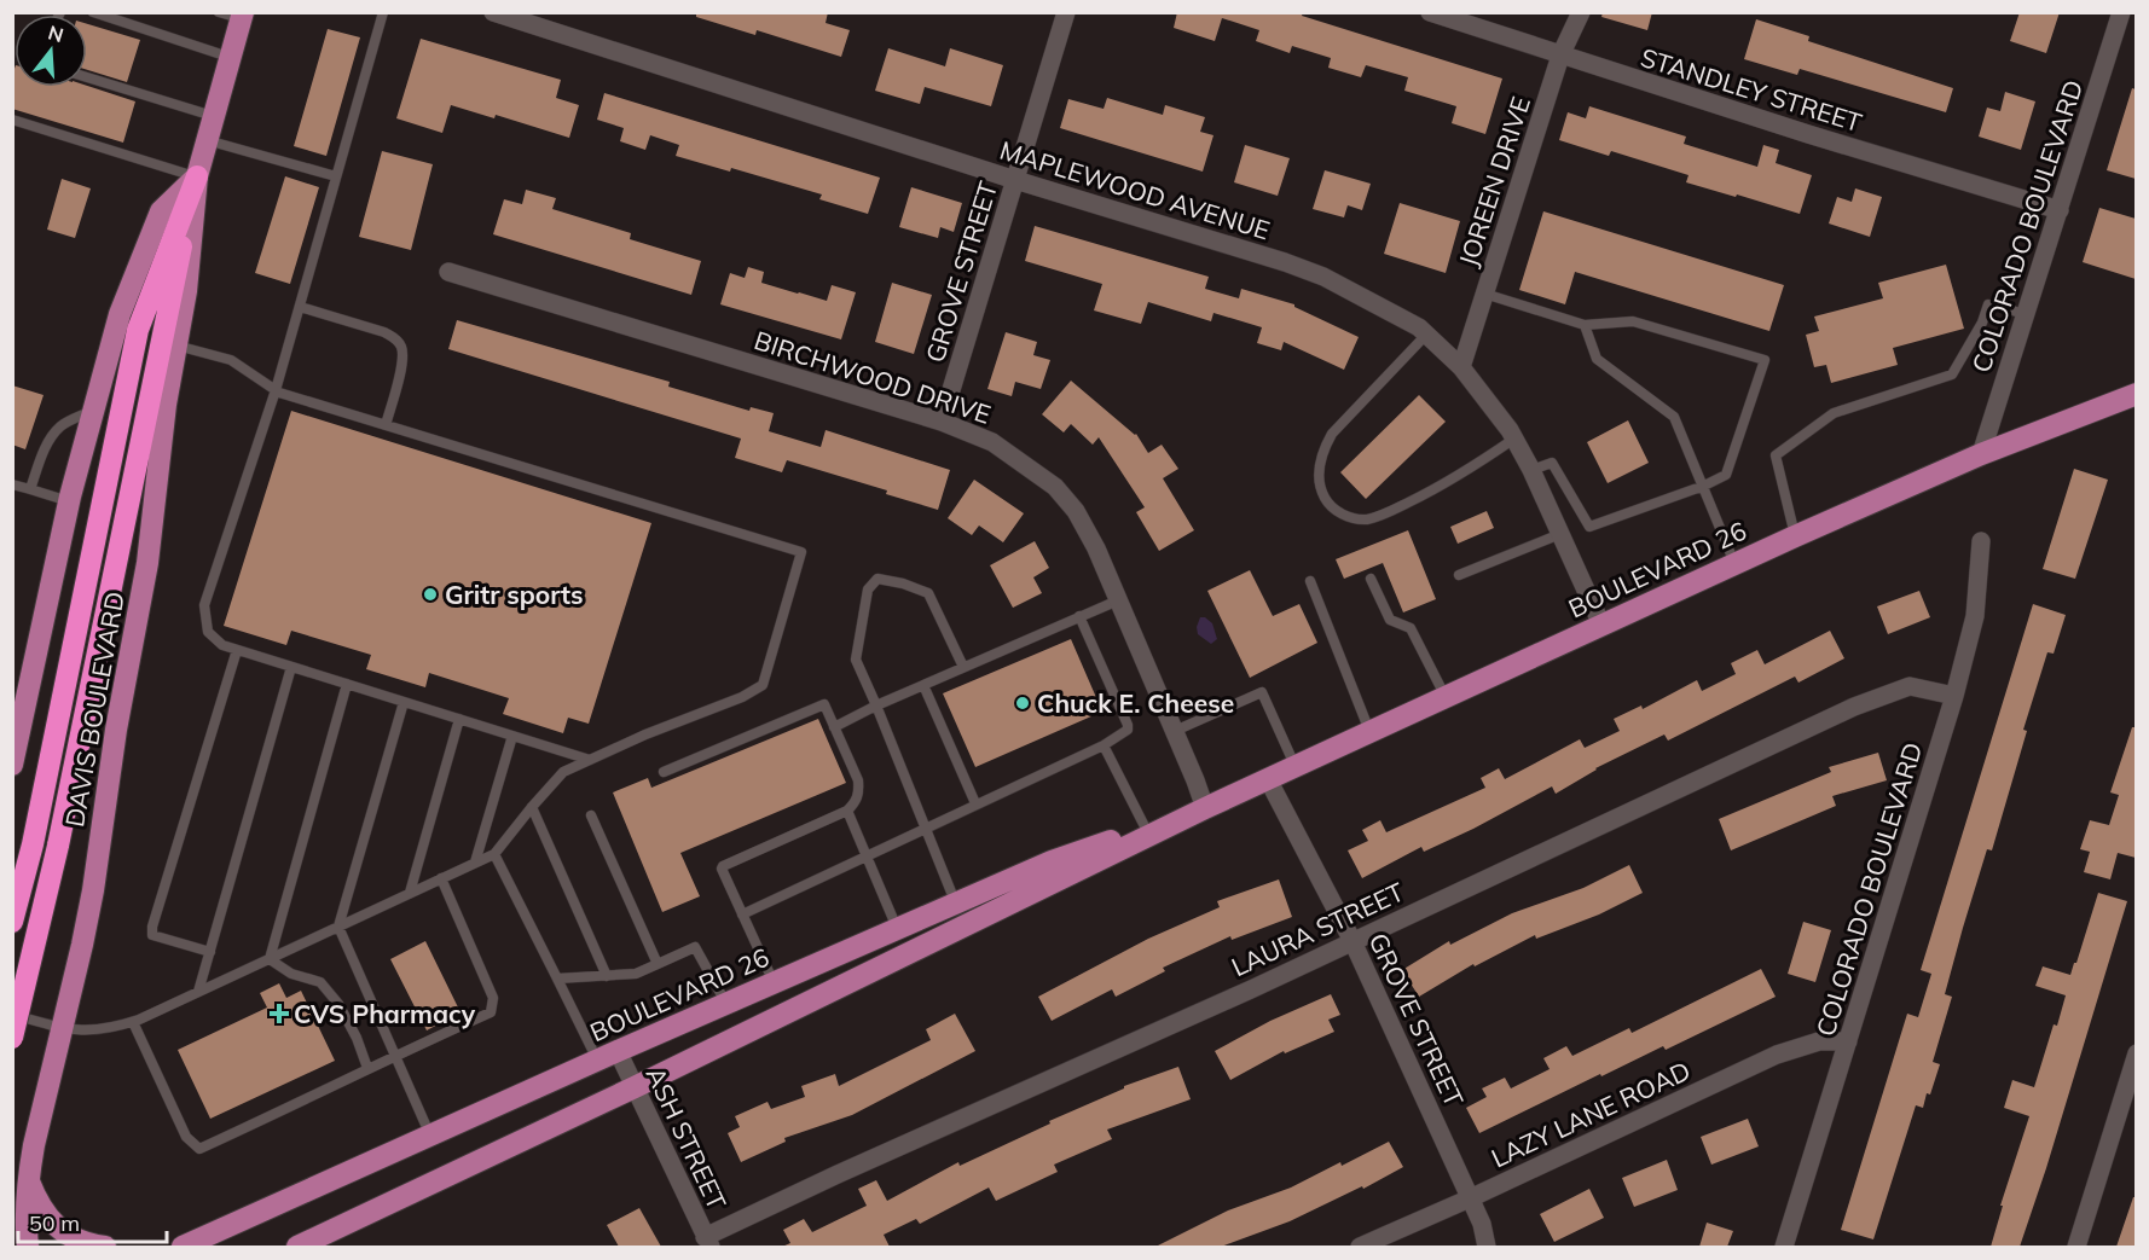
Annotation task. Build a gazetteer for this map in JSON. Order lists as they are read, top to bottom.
{
  "streets": {
    "main road": ["BOULEVARD 26", "DAVIS BOULEVARD"],
    "street": [
      "STANDLEY STREET",
      "JOREEN DRIVE",
      "MAPLEWOOD AVENUE",
      "COLORADO BOULEVARD",
      "GROVE STREET",
      "BIRCHWOOD DRIVE",
      "LAURA STREET",
      "LAZY LANE ROAD",
      "ASH STREET"
    ]
  },
  "crossings": [
    ["STANDLEY STREET", "JOREEN DRIVE"],
    ["STANDLEY STREET", "COLORADO BOULEVARD"],
    ["JOREEN DRIVE", "MAPLEWOOD AVENUE"],
    ["MAPLEWOOD AVENUE", "GROVE STREET"],
    ["MAPLEWOOD AVENUE", "BOULEVARD 26"],
    ["COLORADO BOULEVARD", "BOULEVARD 26"],
    ["COLORADO BOULEVARD", "LAURA STREET"],
    ["COLORADO BOULEVARD", "LAZY LANE ROAD"],
    ["GROVE STREET", "BIRCHWOOD DRIVE"],
    ["GROVE STREET", "BOULEVARD 26"],
    ["GROVE STREET", "LAURA STREET"],
    ["GROVE STREET", "LAZY LANE ROAD"],
    ["BIRCHWOOD DRIVE", "BOULEVARD 26"],
    ["BOULEVARD 26", "ASH STREET"],
    ["LAURA STREET", "ASH STREET"]
  ],
  "places": {
    "other": ["Gritr sports", "Chuck E. Cheese"],
    "health": ["CVS Pharmacy"]
  },
  "scale_bar": "50 m",
  "north": "top"
}
